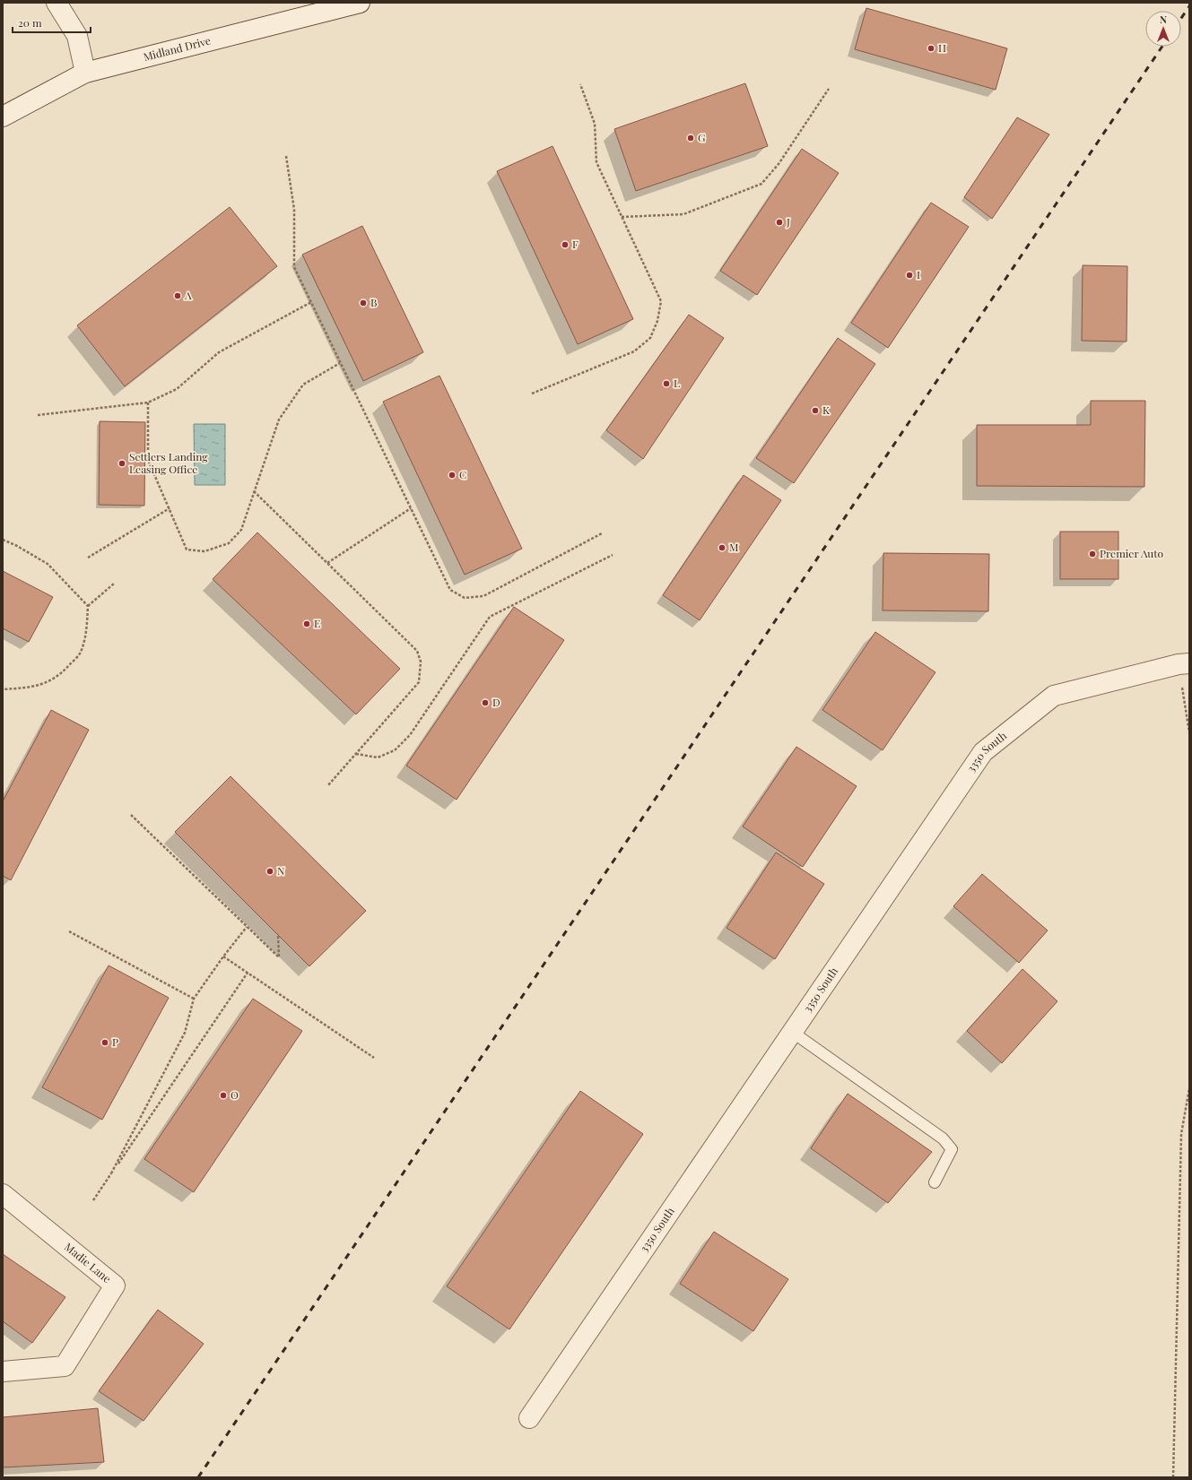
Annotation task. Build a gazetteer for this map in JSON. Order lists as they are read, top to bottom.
{
  "streets": {
    "street": ["Midland Drive", "3350 South", "Madie Lane"]
  },
  "places": [
    "H",
    "G",
    "J",
    "F",
    "I",
    "A",
    "B",
    "L",
    "K",
    "Settlers Landing Leasing Office",
    "C",
    "M",
    "Premier Auto",
    "E",
    "D",
    "N",
    "P",
    "O"
  ],
  "scale_bar": "20 m",
  "north": "top"
}
